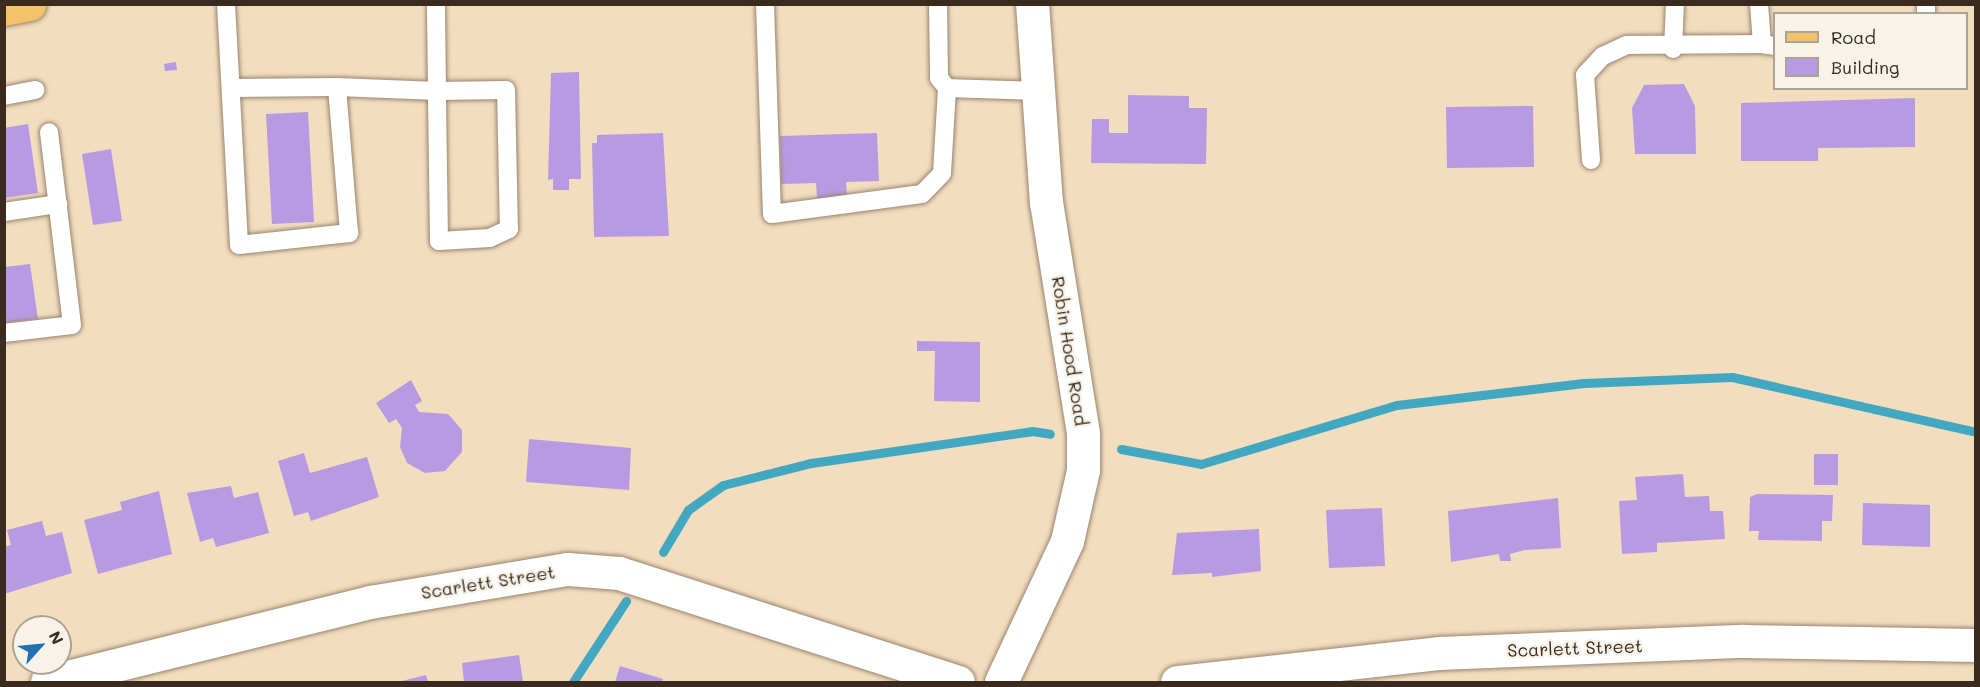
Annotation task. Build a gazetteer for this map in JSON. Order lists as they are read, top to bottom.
{
  "streets": {
    "street": ["Robin Hood Road", "Scarlett Street"]
  },
  "legend": ["Road", "Building"],
  "north": "top right"
}
